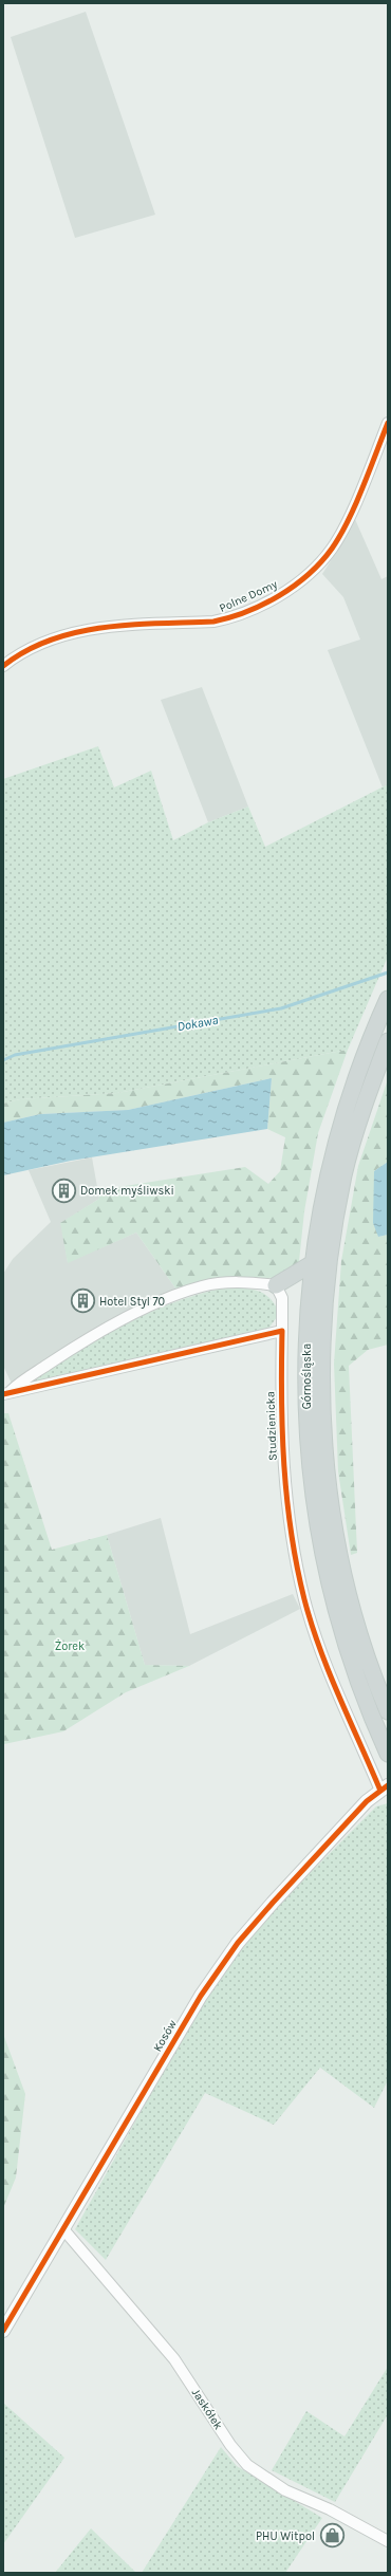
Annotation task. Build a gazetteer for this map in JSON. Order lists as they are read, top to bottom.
{
  "streets": {
    "main road": ["Górnośląska"],
    "street": [
      "Polne Domy",
      "Studzienicka",
      "Kosów",
      "Jaskółek"
    ]
  },
  "crossings": [
    ["Studzienicka", "Kosów"],
    ["Kosów", "Jaskółek"]
  ],
  "water": ["Dokawa"],
  "parks": ["Żorek"],
  "places": {
    "building": ["Domek myśliwski", "Hotel Styl 70"],
    "shop": ["PHU Witpol"]
  }
}
